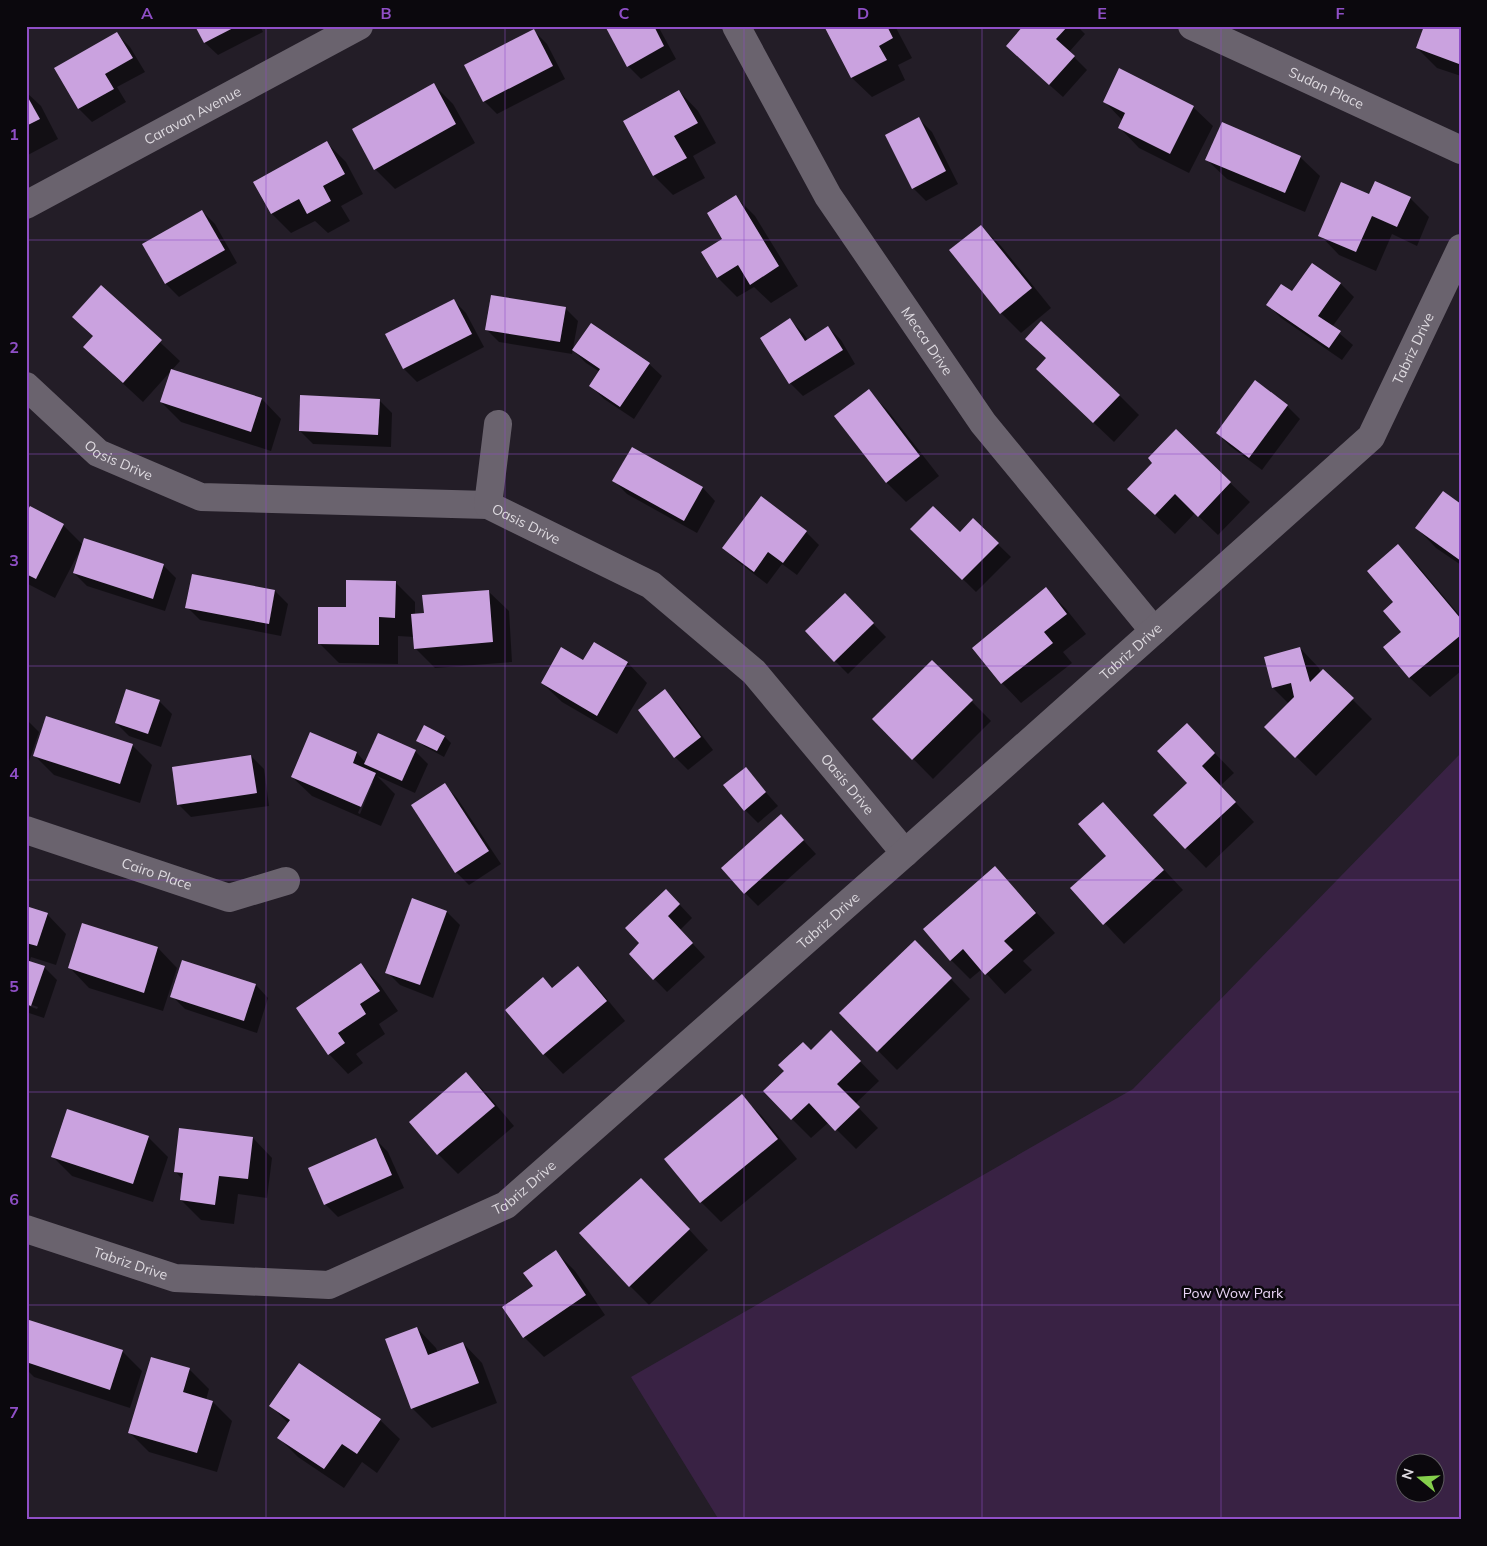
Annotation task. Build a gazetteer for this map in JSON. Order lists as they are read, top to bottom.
{
  "streets": {
    "street": [
      "Sudan Place",
      "Caravan Avenue",
      "Mecca Drive",
      "Tabriz Drive",
      "Oasis Drive",
      "Cairo Place"
    ]
  },
  "crossings": [
    ["Mecca Drive", "Tabriz Drive"],
    ["Tabriz Drive", "Oasis Drive"]
  ],
  "parks": ["Pow Wow Park"],
  "north": "left",
  "grid": {
    "columns": [
      "A",
      "B",
      "C",
      "D",
      "E",
      "F"
    ],
    "rows": [
      "1",
      "2",
      "3",
      "4",
      "5",
      "6",
      "7"
    ]
  }
}
